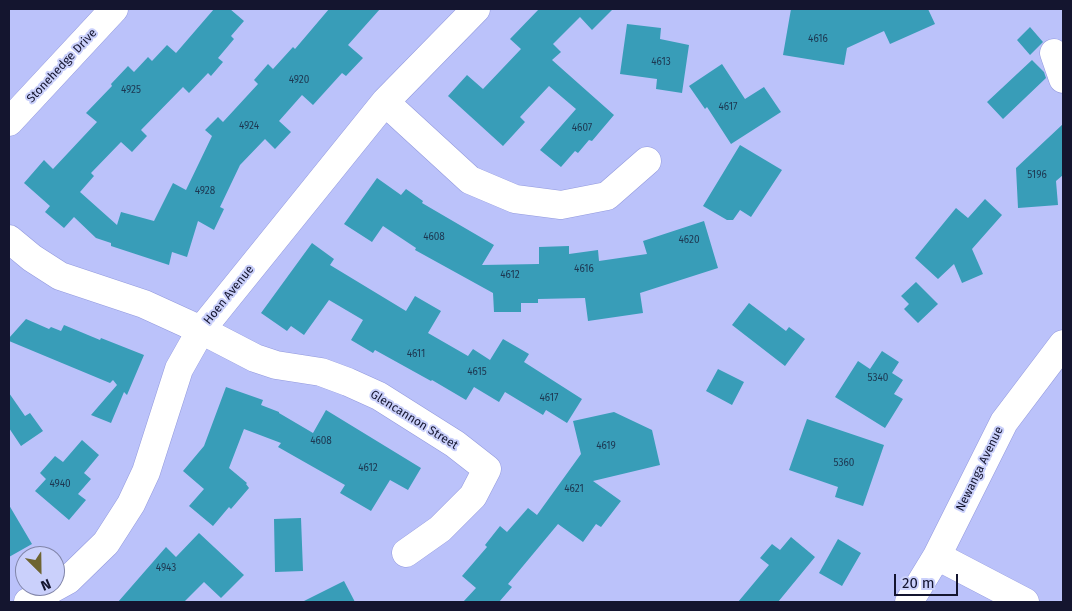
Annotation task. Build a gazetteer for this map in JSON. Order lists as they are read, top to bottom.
{
  "streets": {
    "street": [
      "Stonehedge Drive",
      "Hoen Avenue",
      "Glencannon Street",
      "Newanga Avenue"
    ]
  },
  "crossings": [
    ["Hoen Avenue", "Glencannon Street"]
  ],
  "house_numbers": [
    "4616",
    "4613",
    "4920",
    "4925",
    "4617",
    "4924",
    "4607",
    "5196",
    "4928",
    "4608",
    "4620",
    "4616",
    "4612",
    "4611",
    "4615",
    "5340",
    "4617",
    "4608",
    "4619",
    "5360",
    "4612",
    "4940",
    "4621",
    "4943"
  ],
  "scale_bar": "20 m",
  "north": "bottom right"
}
